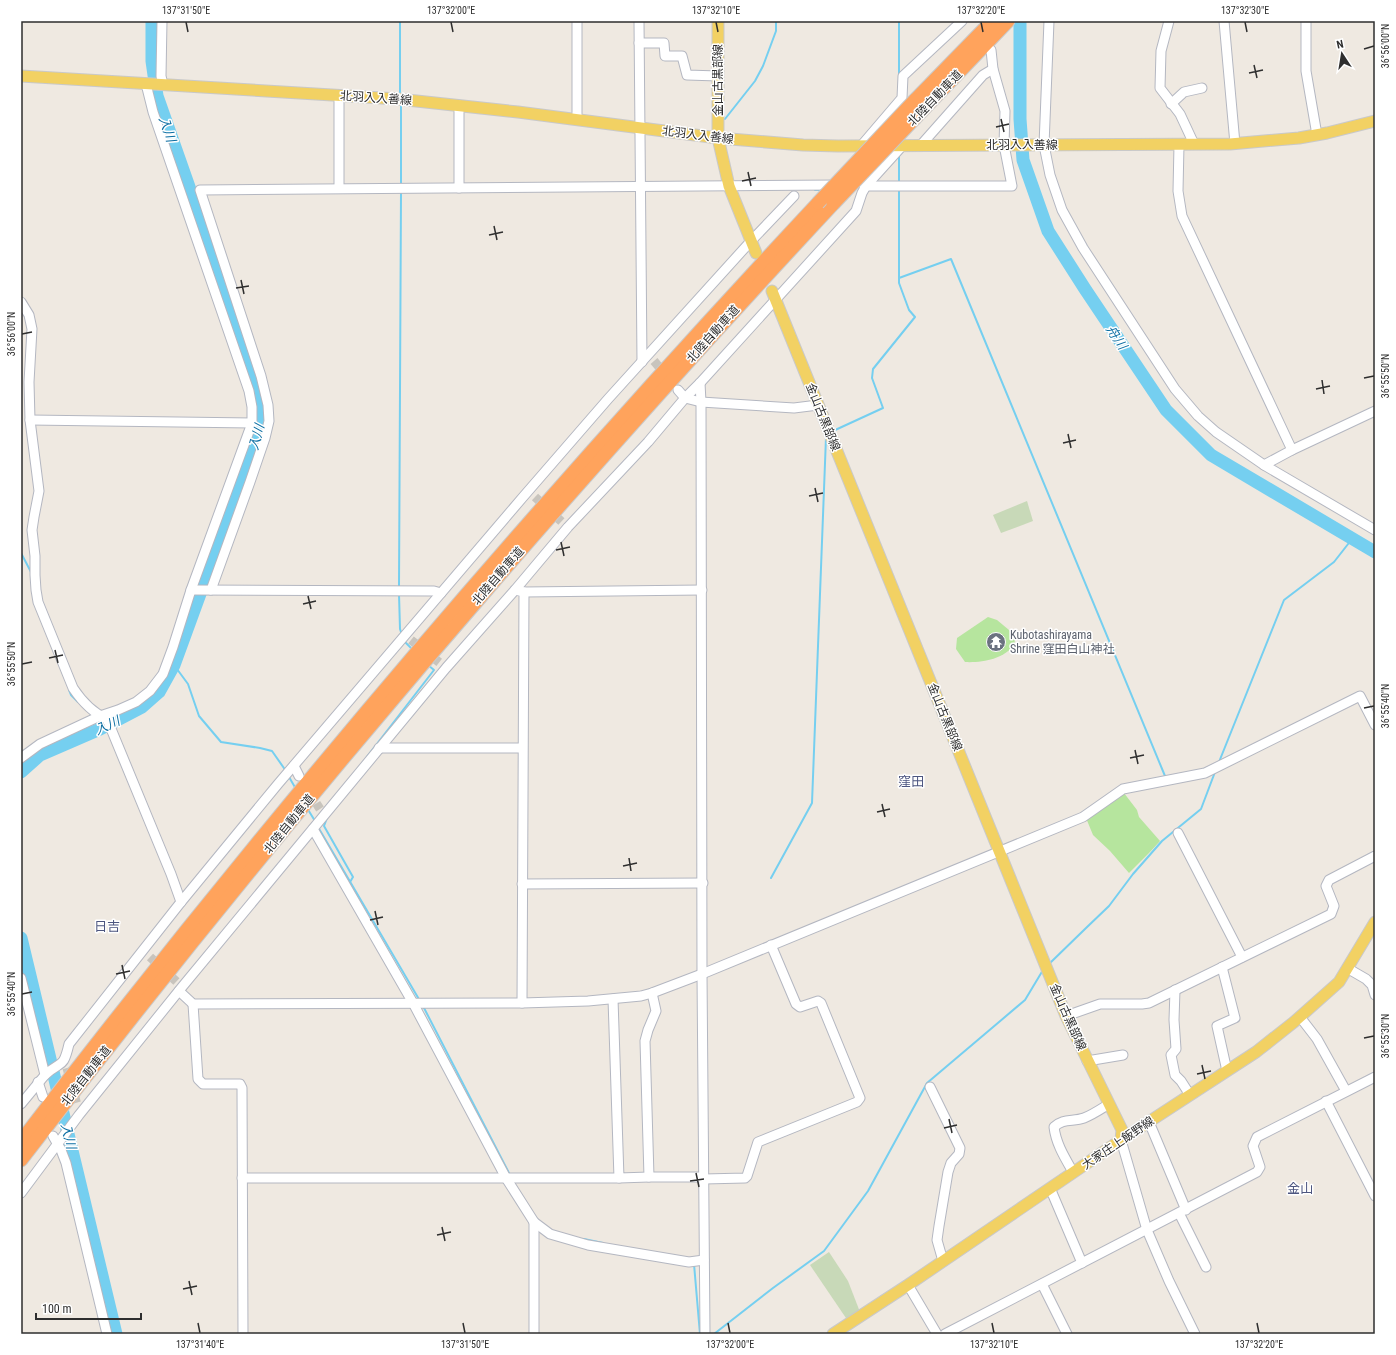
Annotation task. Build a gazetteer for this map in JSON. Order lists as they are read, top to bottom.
{
  "streets": {
    "highway": ["北陸自動車道"],
    "main road": ["金山古黒部線", "北羽入入善線", "大家庄上飯野線"]
  },
  "crossings": [
    ["金山古黒部線", "北羽入入善線"],
    ["金山古黒部線", "大家庄上飯野線"]
  ],
  "districts": ["窪田", "日吉", "金山"],
  "water": ["入川", "舟川"],
  "places": {
    "temple": ["Kubotashirayama Shrine 窪田白山神社"]
  },
  "scale_bar": "100 m",
  "north": "top",
  "coordinates": [
    "137°31'50\"E",
    "137°32'00\"E",
    "137°32'10\"E",
    "137°32'20\"E",
    "137°32'30\"E",
    "36°56'00\"N",
    "36°55'50\"N",
    "36°55'40\"N",
    "36°55'30\"N",
    "137°31'40\"E"
  ]
}
